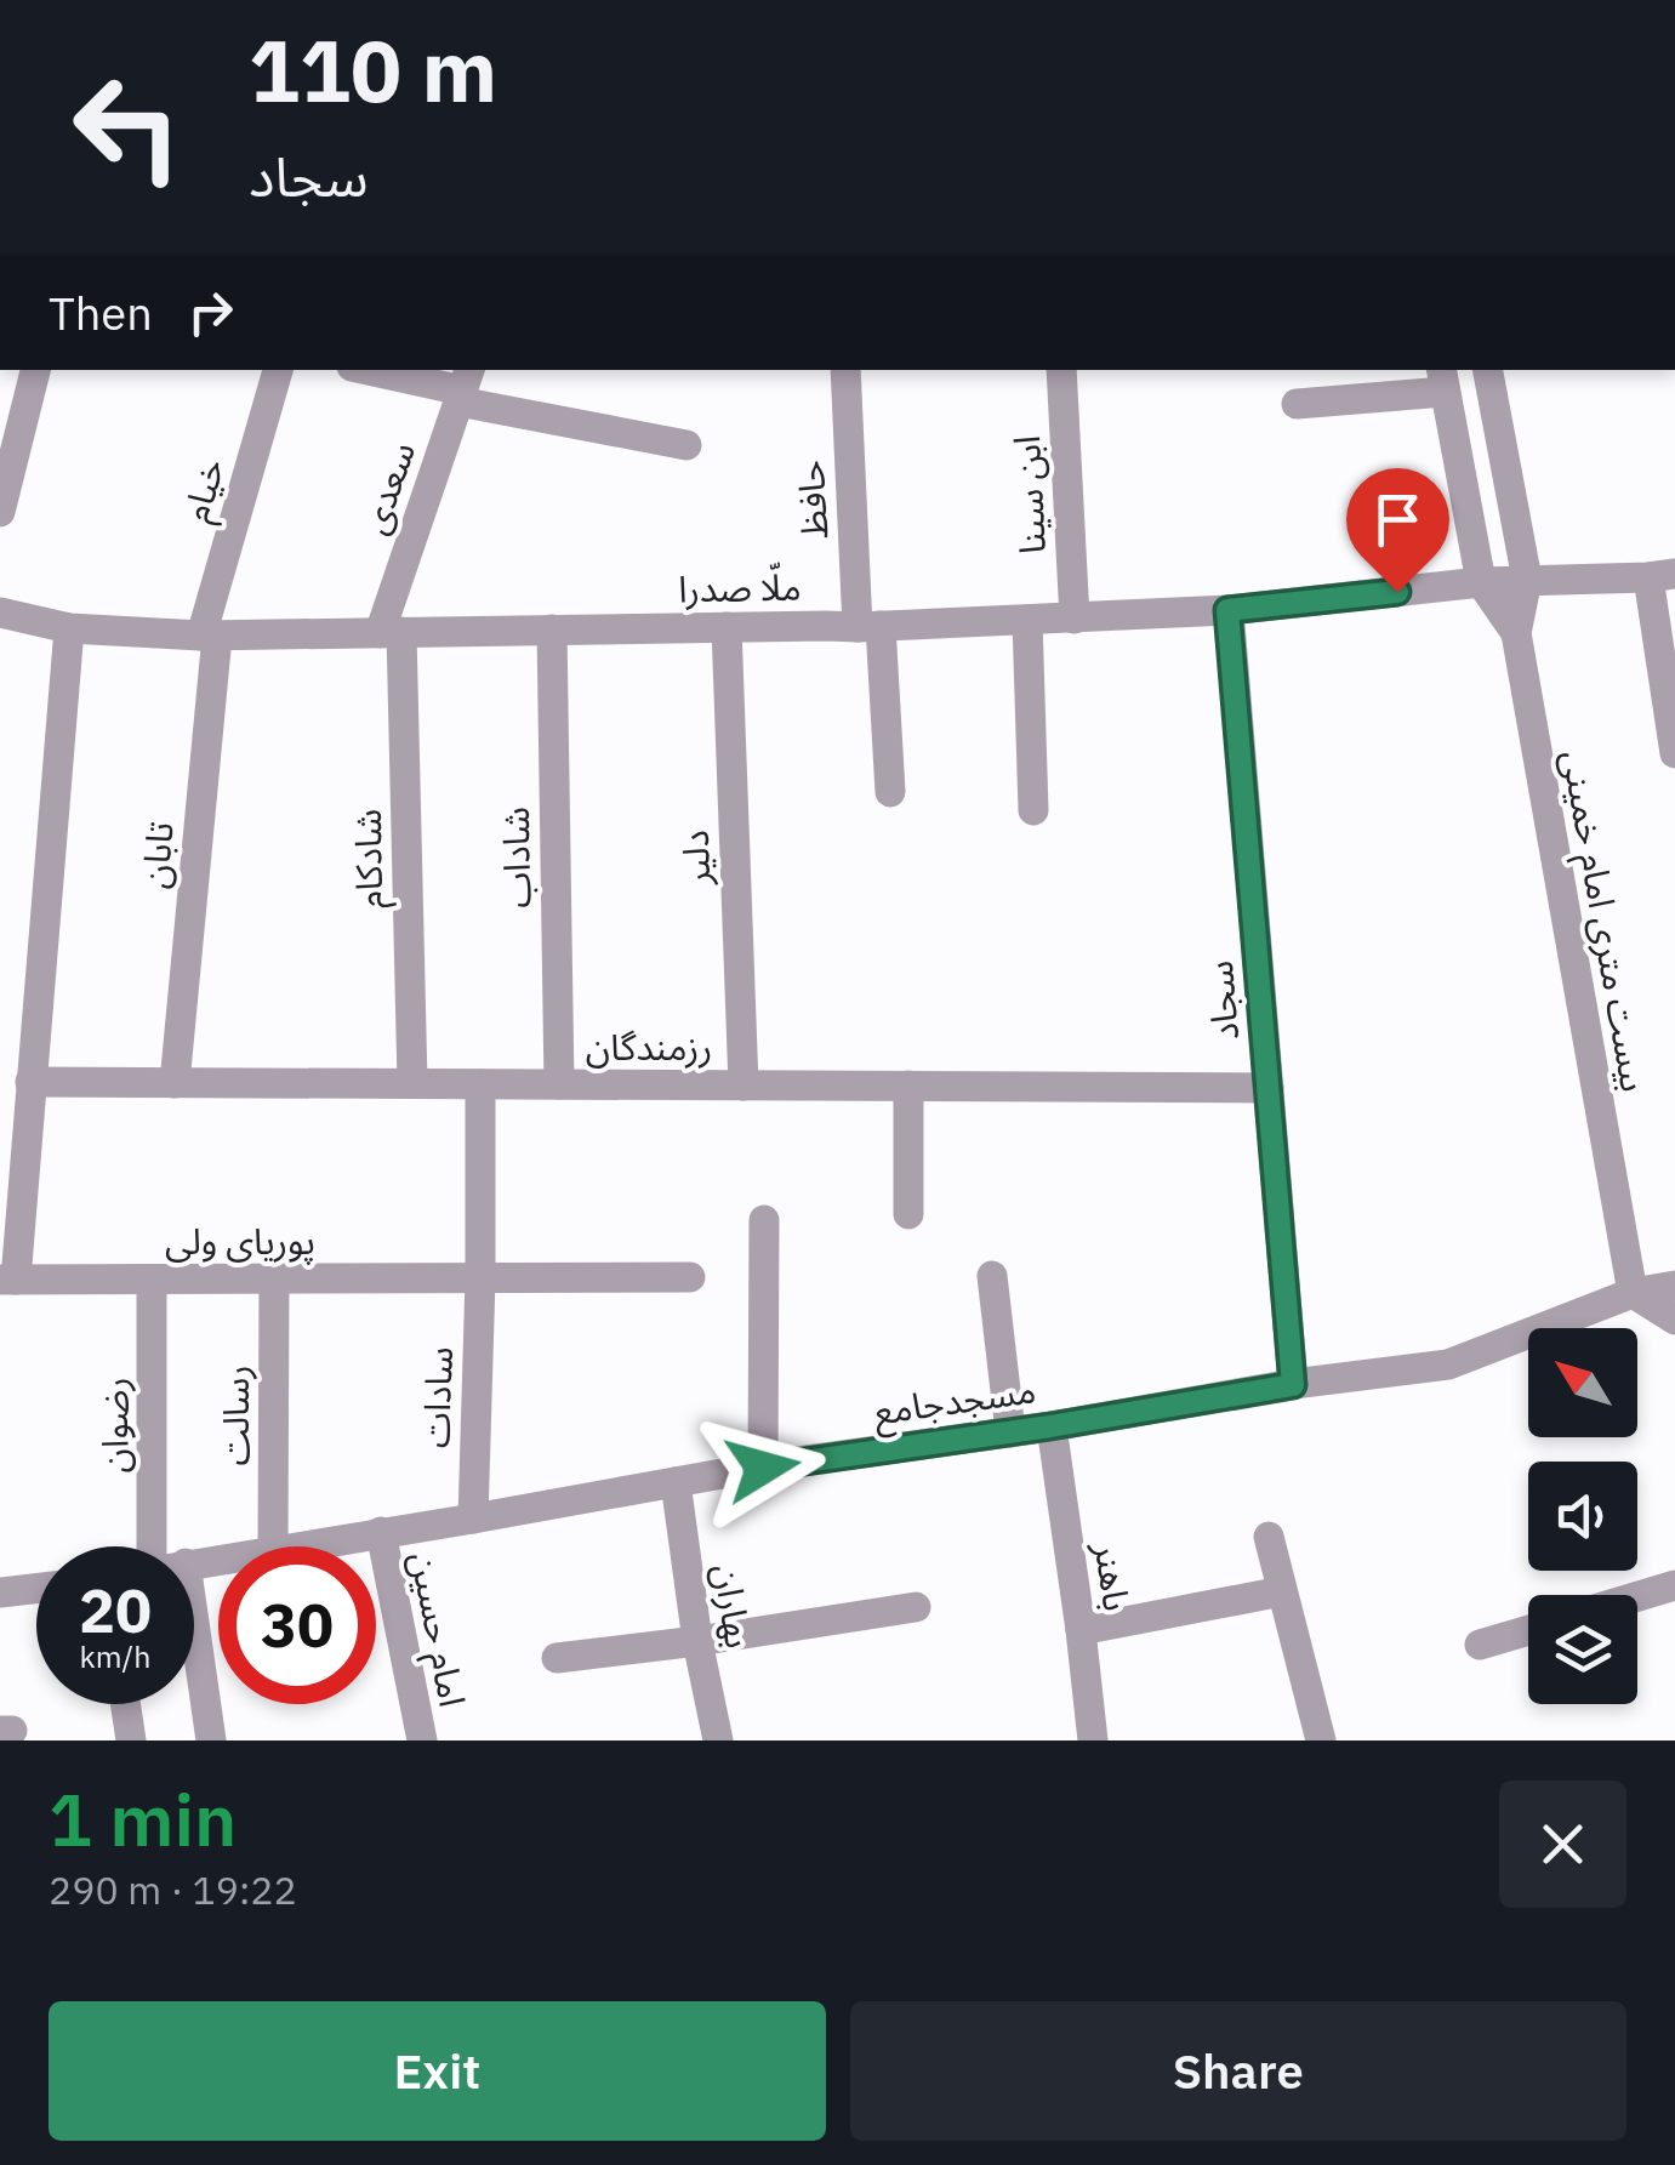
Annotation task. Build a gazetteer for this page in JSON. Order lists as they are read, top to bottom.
{
  "streets": {
    "street": [
      "سعدی",
      "خیام",
      "ابن سینا",
      "حافظ",
      "ملّا صدرا",
      "تابان",
      "شاداب",
      "دلیر",
      "شادکام",
      "بیست متری امام خمینی",
      "سجاد",
      "رزمندگان",
      "پوریای ولی",
      "سادات",
      "مسجدجامع",
      "رسالت",
      "رضوان",
      "باهنر",
      "بهاران",
      "امام حسین"
    ]
  },
  "crossings": [
    ["سعدی", "ملّا صدرا"],
    ["سعدی", "شادکام"],
    ["خیام", "ملّا صدرا"],
    ["خیام", "تابان"],
    ["ابن سینا", "ملّا صدرا"],
    ["حافظ", "ملّا صدرا"],
    ["ملّا صدرا", "تابان"],
    ["ملّا صدرا", "شاداب"],
    ["ملّا صدرا", "دلیر"],
    ["ملّا صدرا", "شادکام"],
    ["ملّا صدرا", "بیست متری امام خمینی"],
    ["ملّا صدرا", "سجاد"],
    ["تابان", "رزمندگان"],
    ["شاداب", "رزمندگان"],
    ["دلیر", "رزمندگان"],
    ["شادکام", "رزمندگان"],
    ["بیست متری امام خمینی", "مسجدجامع"],
    ["سجاد", "رزمندگان"],
    ["سجاد", "مسجدجامع"],
    ["رزمندگان", "سادات"],
    ["پوریای ولی", "سادات"],
    ["پوریای ولی", "رسالت"],
    ["پوریای ولی", "رضوان"],
    ["سادات", "مسجدجامع"],
    ["مسجدجامع", "باهنر"],
    ["مسجدجامع", "بهاران"],
    ["مسجدجامع", "امام حسین"]
  ],
  "north": "top left",
  "page": {
    "turn": ["110 m", "سجاد"],
    "then": "Then",
    "speed": "20 km/h",
    "limit": "30",
    "heading": ["1 min", "290 m · 19:22"],
    "buttons": ["Exit", "Share"]
  }
}
